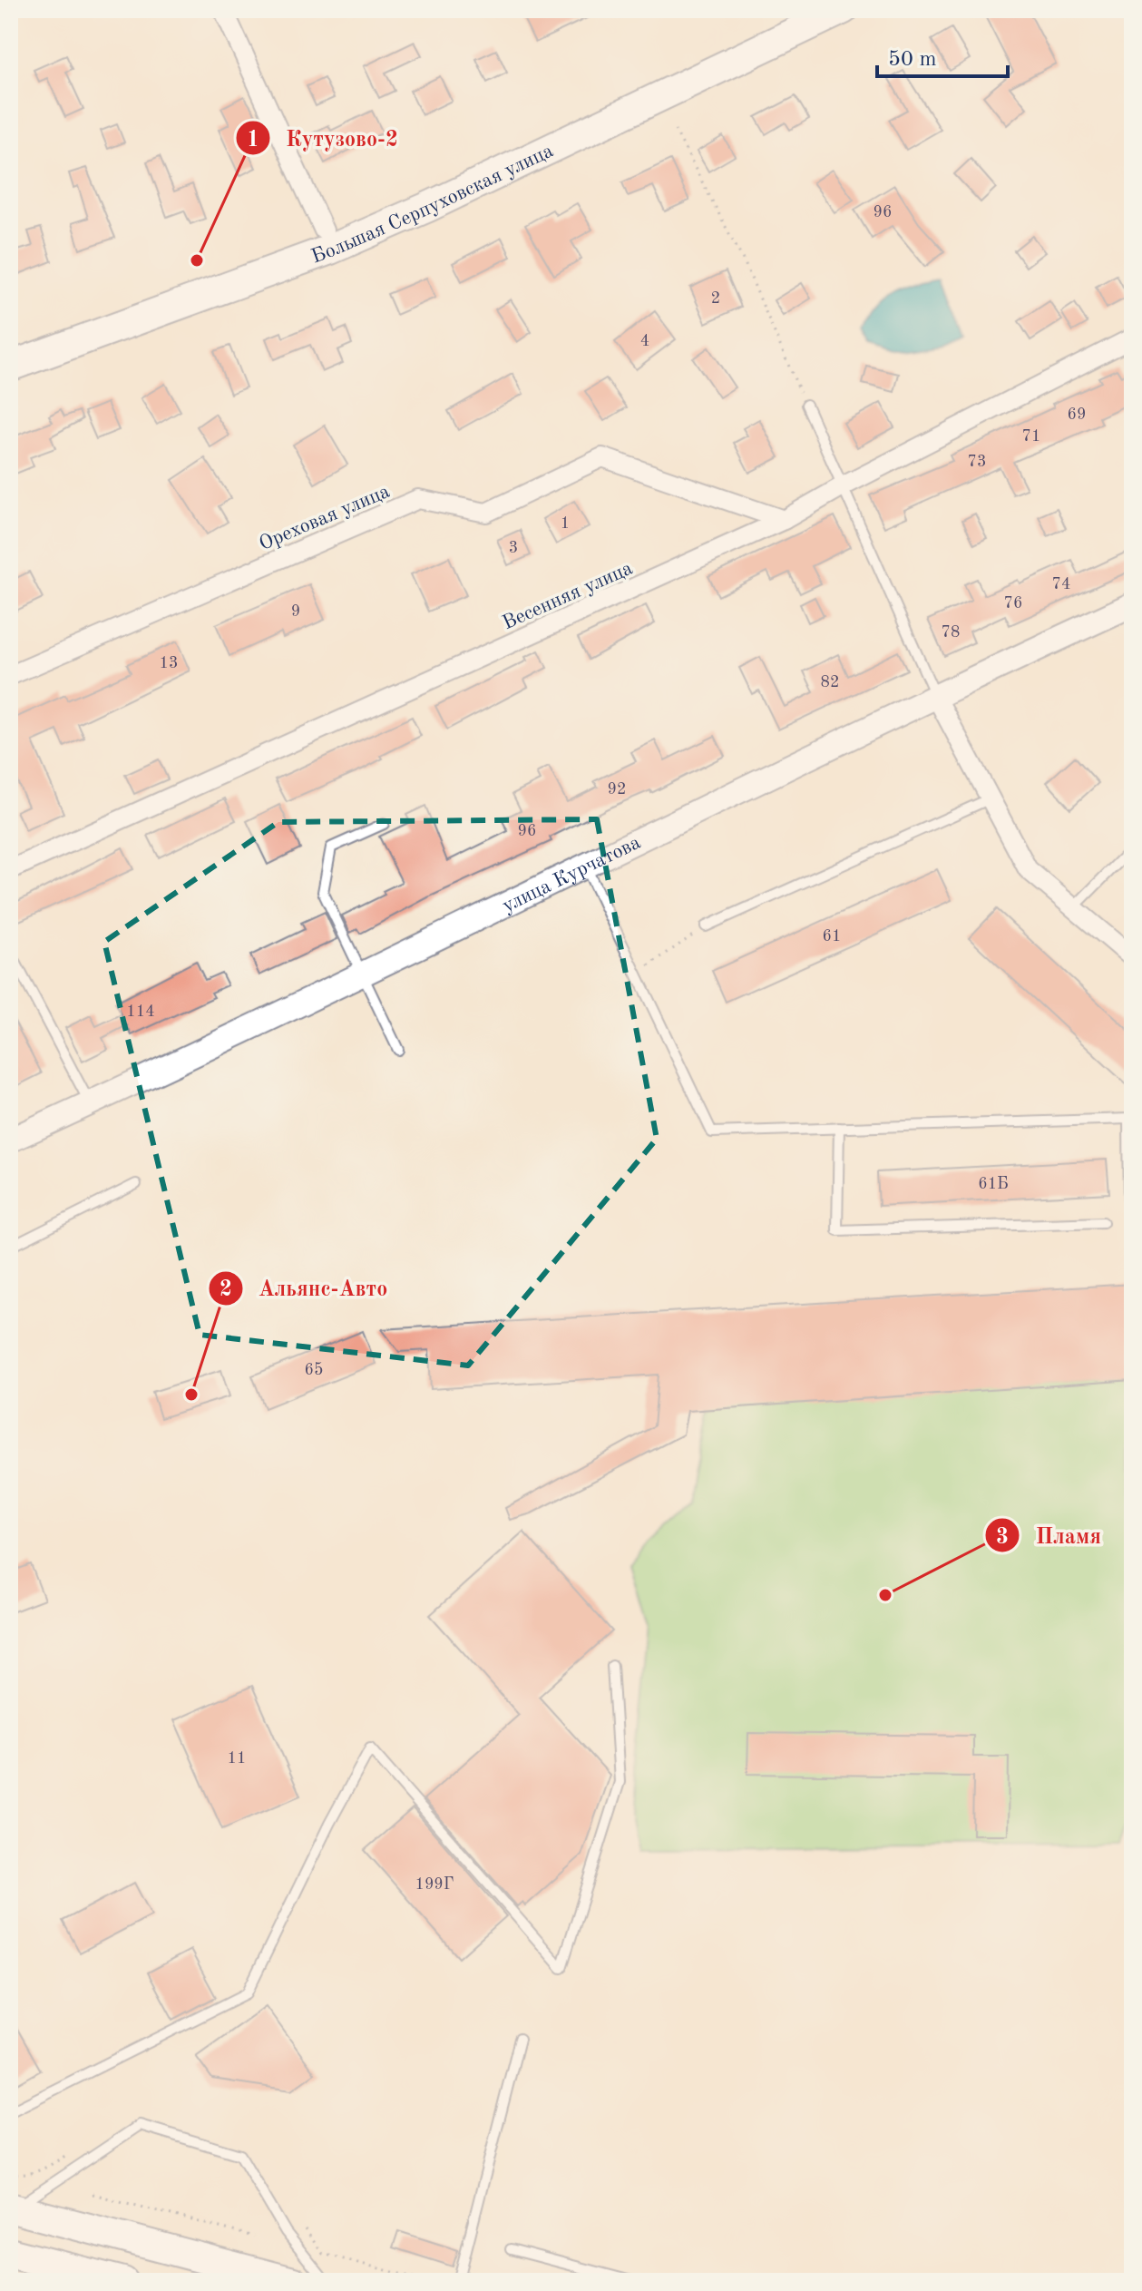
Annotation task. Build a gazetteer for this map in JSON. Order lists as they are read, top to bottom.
{
  "streets": {
    "main road": ["Большая Серпуховская улица"],
    "street": ["Ореховая улица", "Весенняя улица", "улица Курчатова"]
  },
  "crossings": [
    ["Ореховая улица", "Весенняя улица"]
  ],
  "places": ["Кутузово-2", "Альянс-Авто", "Пламя"],
  "house_numbers": [
    "96",
    "2",
    "4",
    "69",
    "71",
    "73",
    "1",
    "3",
    "74",
    "76",
    "9",
    "78",
    "13",
    "82",
    "92",
    "96",
    "61",
    "114",
    "61Б",
    "65",
    "11",
    "199Г"
  ],
  "scale_bar": "50 m"
}
